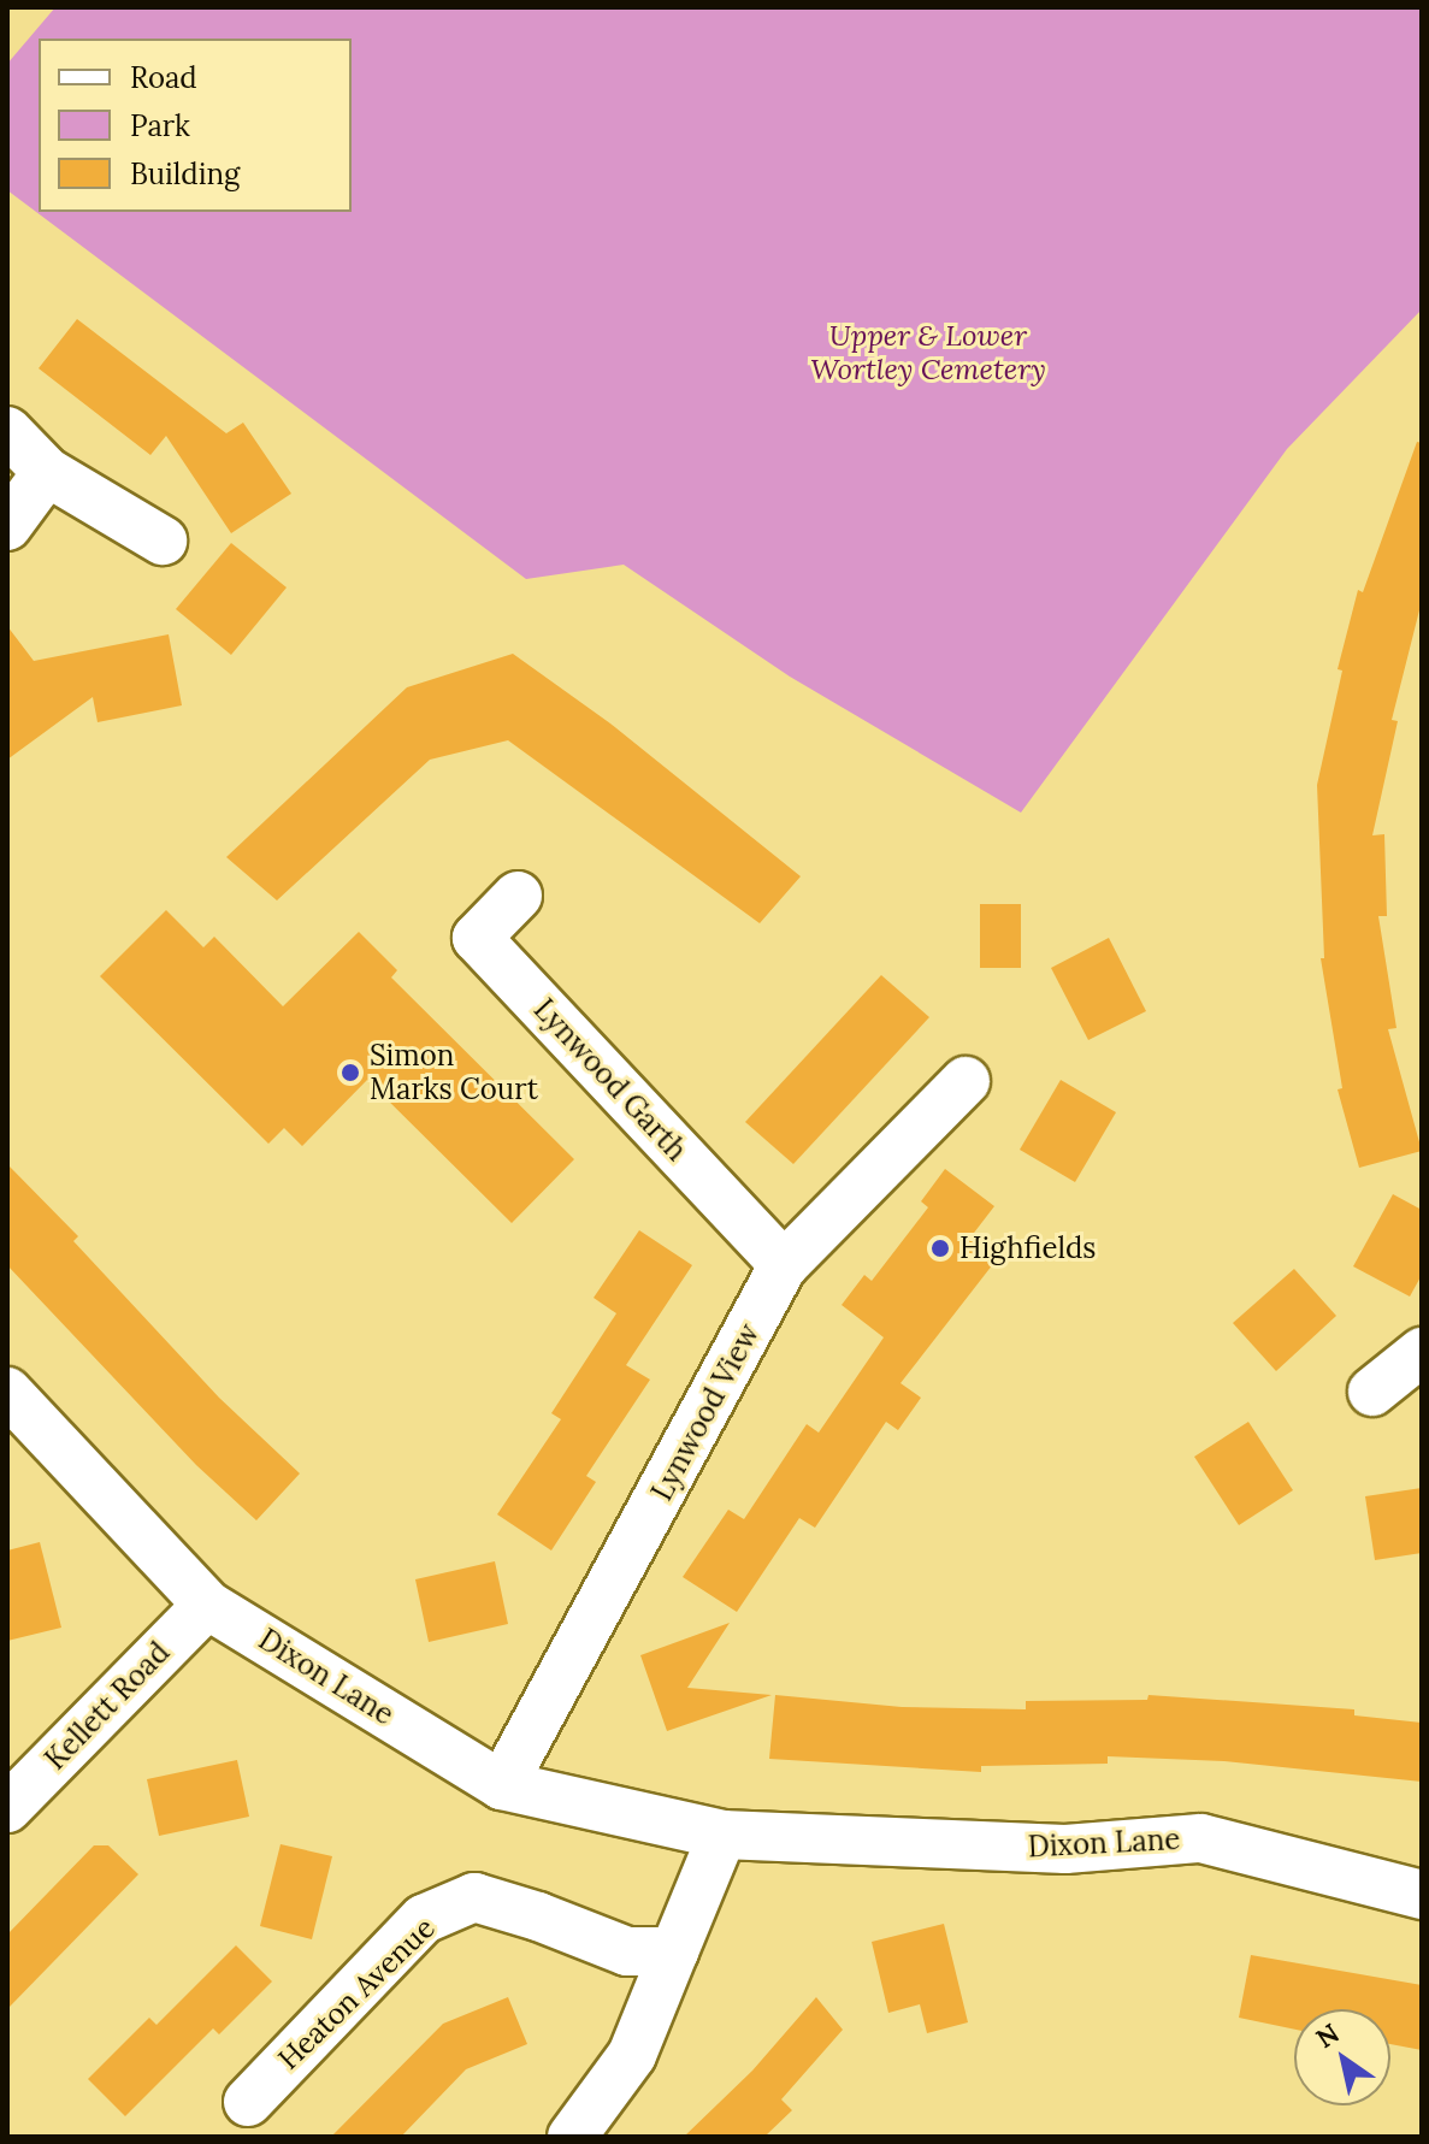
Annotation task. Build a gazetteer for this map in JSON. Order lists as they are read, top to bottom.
{
  "streets": {
    "street": [
      "Lynwood Garth",
      "Lynwood View",
      "Dixon Lane",
      "Kellett Road",
      "Heaton Avenue"
    ]
  },
  "crossings": [
    ["Lynwood Garth", "Lynwood View"],
    ["Lynwood View", "Dixon Lane"],
    ["Dixon Lane", "Kellett Road"]
  ],
  "parks": ["Upper & Lower Wortley Cemetery"],
  "places": ["Simon Marks Court", "Highfields"],
  "legend": ["Road", "Park", "Building"],
  "north": "top left"
}
